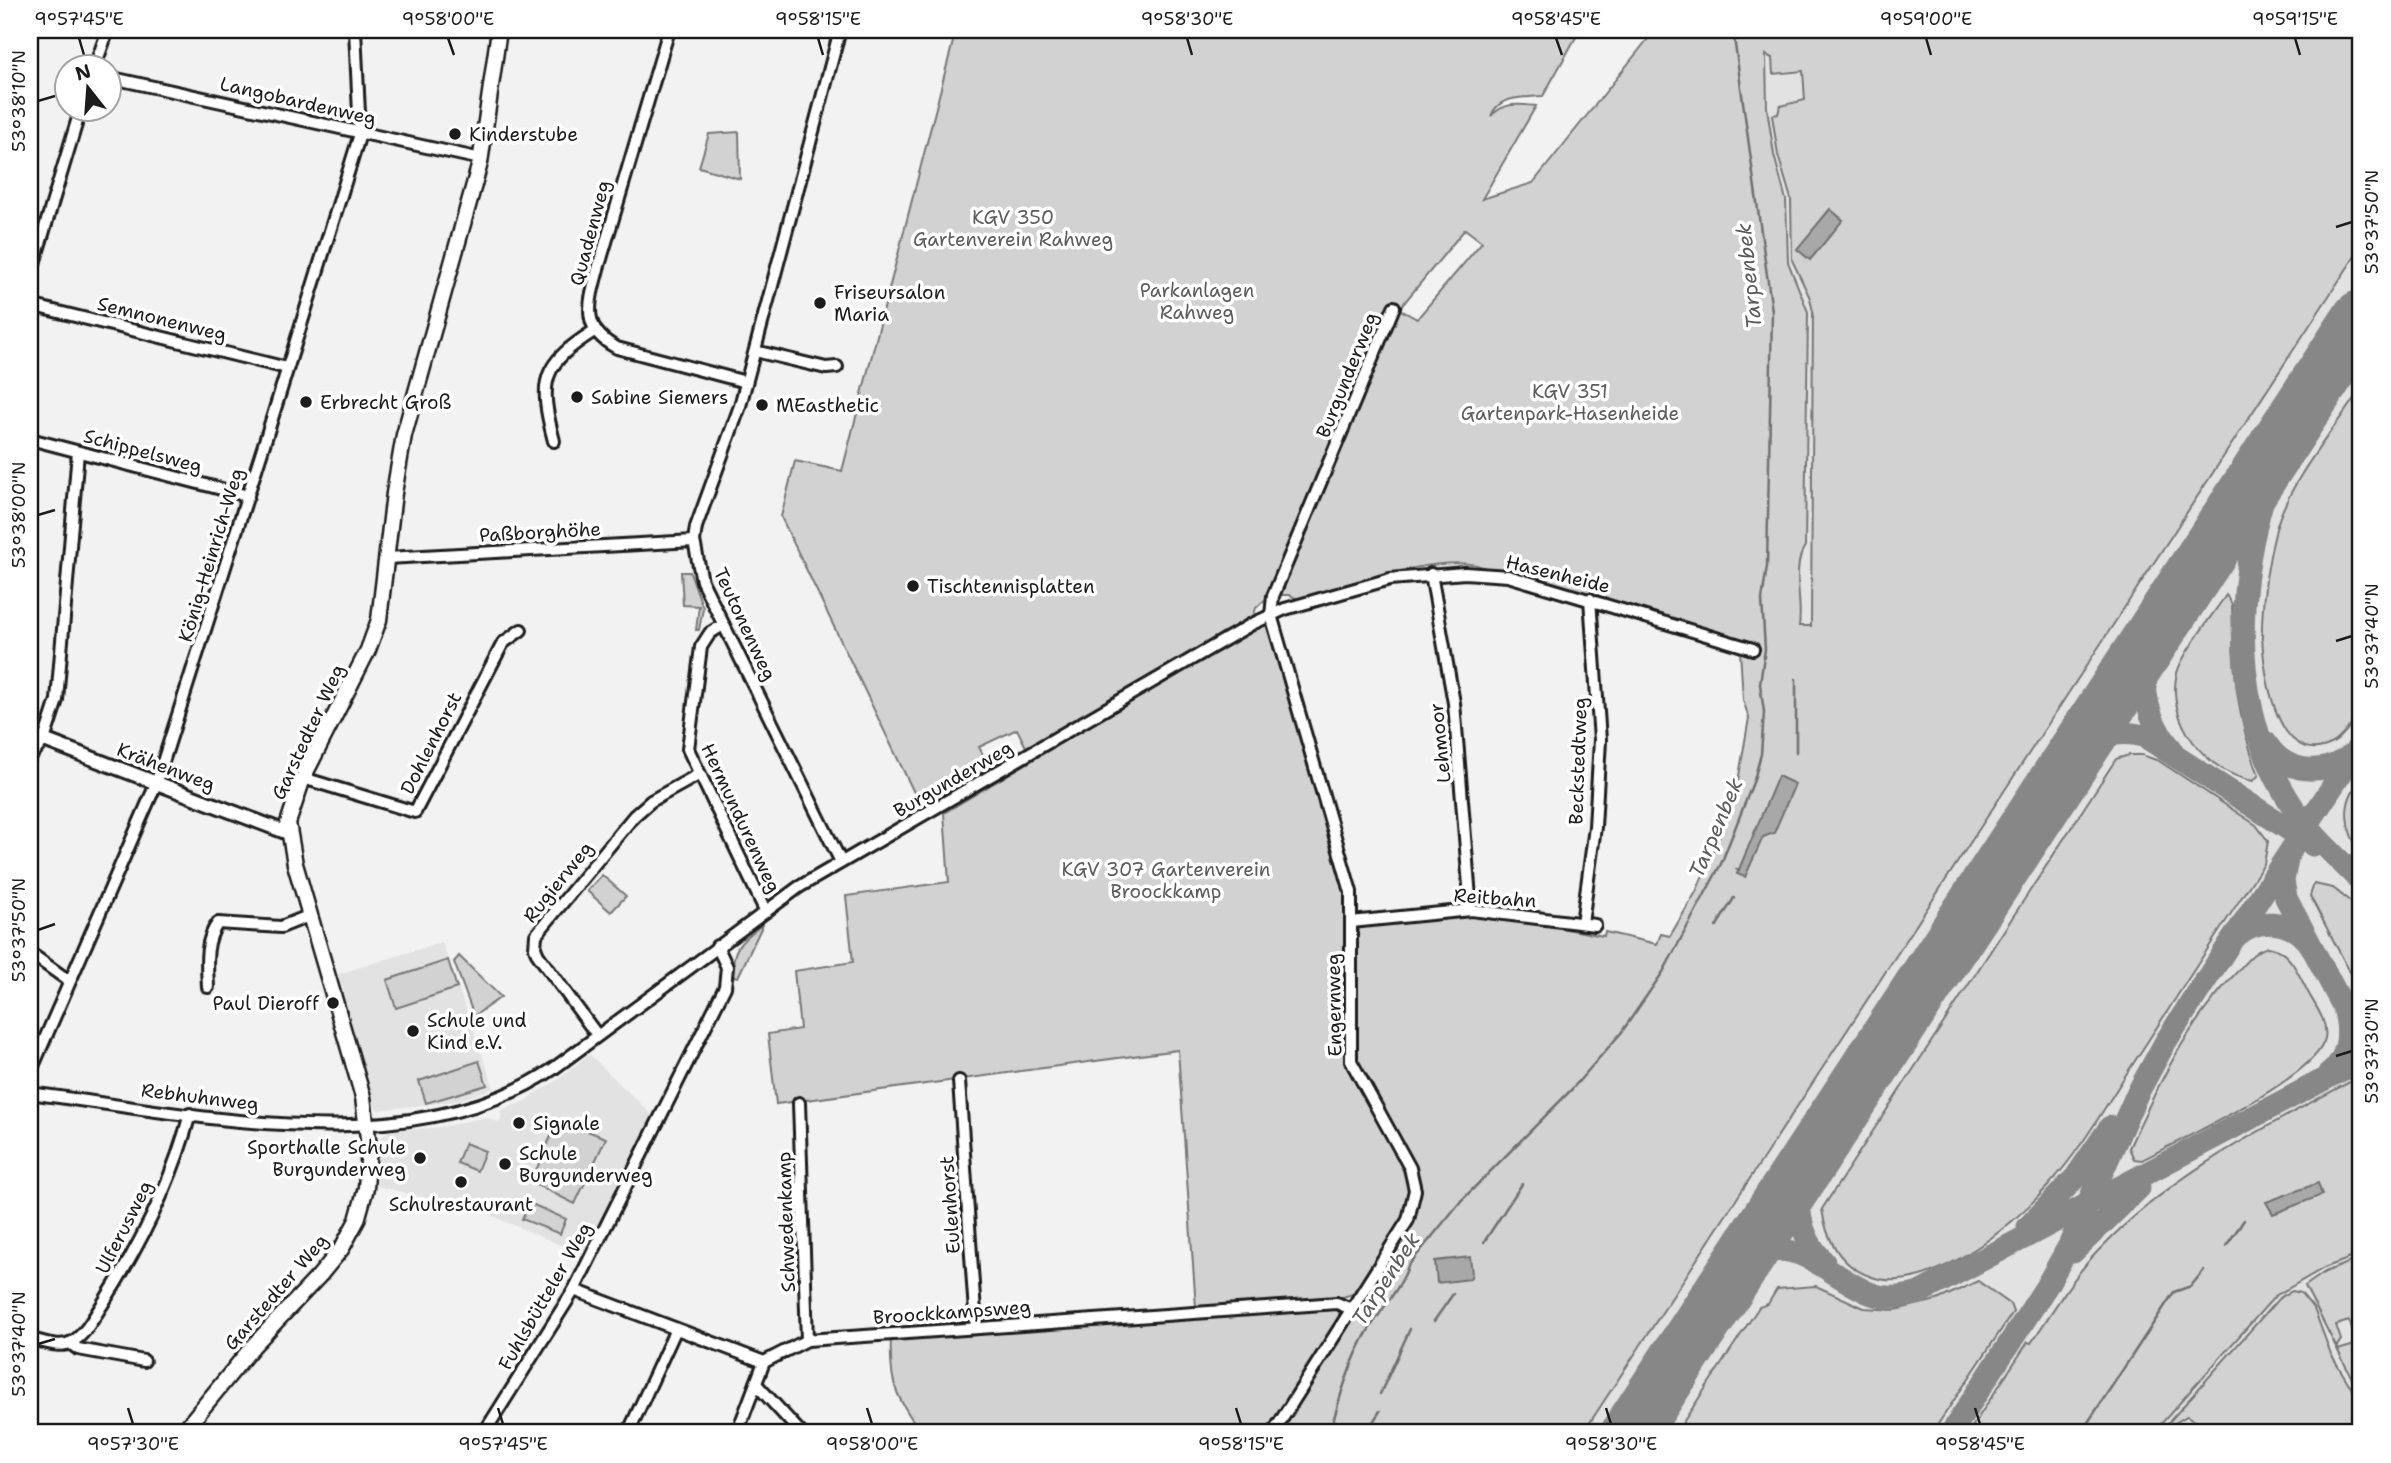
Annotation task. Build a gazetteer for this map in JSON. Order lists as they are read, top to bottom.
{
  "streets": {
    "main road": ["Garstedter Weg"],
    "street": [
      "Langobardenweg",
      "Quadenweg",
      "Semnonenweg",
      "Burgunderweg",
      "Schippelsweg",
      "Paßborghöhe",
      "König-Heinrich-Weg",
      "Hasenheide",
      "Teutonenweg",
      "Dohlenhorst",
      "Lehmoor",
      "Beckstedtweg",
      "Krähenweg",
      "Hermundurenweg",
      "Rugierweg",
      "Reitbahn",
      "Engernweg",
      "Rebhuhnweg",
      "Eulenhorst",
      "Schwedenkamp",
      "Ulferusweg",
      "Fuhlsbütteler Weg",
      "Broockkampsweg"
    ]
  },
  "crossings": [
    ["Langobardenweg", "König-Heinrich-Weg"],
    ["Langobardenweg", "Garstedter Weg"],
    ["Semnonenweg", "König-Heinrich-Weg"],
    ["Burgunderweg", "Hasenheide"],
    ["Burgunderweg", "Teutonenweg"],
    ["Burgunderweg", "Garstedter Weg"],
    ["Burgunderweg", "Hermundurenweg"],
    ["Burgunderweg", "Rugierweg"],
    ["Burgunderweg", "Engernweg"],
    ["Burgunderweg", "Rebhuhnweg"],
    ["Burgunderweg", "Fuhlsbütteler Weg"],
    ["Schippelsweg", "König-Heinrich-Weg"],
    ["Paßborghöhe", "Teutonenweg"],
    ["Paßborghöhe", "Garstedter Weg"],
    ["König-Heinrich-Weg", "Krähenweg"],
    ["Hasenheide", "Lehmoor"],
    ["Hasenheide", "Beckstedtweg"],
    ["Hasenheide", "Engernweg"],
    ["Teutonenweg", "Hermundurenweg"],
    ["Garstedter Weg", "Dohlenhorst"],
    ["Garstedter Weg", "Krähenweg"],
    ["Garstedter Weg", "Rebhuhnweg"],
    ["Lehmoor", "Reitbahn"],
    ["Beckstedtweg", "Reitbahn"],
    ["Hermundurenweg", "Rugierweg"],
    ["Reitbahn", "Engernweg"],
    ["Engernweg", "Broockkampsweg"],
    ["Rebhuhnweg", "Ulferusweg"],
    ["Eulenhorst", "Broockkampsweg"],
    ["Schwedenkamp", "Broockkampsweg"]
  ],
  "water": ["Tarpenbek"],
  "parks": [
    "KGV 350 Gartenverein Rahweg",
    "Parkanlagen Rahweg",
    "KGV 351 Gartenpark-Hasenheide",
    "KGV 307 Gartenverein Broockkamp"
  ],
  "places": [
    "Kinderstube",
    "Friseursalon Maria",
    "Sabine Siemers",
    "Erbrecht Groß",
    "MEasthetic",
    "Tischtennisplatten",
    "Paul Dieroff",
    "Schule und Kind e.V.",
    "Signale",
    "Sporthalle Schule Burgunderweg",
    "Schule Burgunderweg",
    "Schulrestaurant"
  ],
  "north": "top",
  "coordinates": [
    "9°57'45\"E",
    "9°58'00\"E",
    "9°58'15\"E",
    "9°58'30\"E",
    "9°58'45\"E",
    "9°59'00\"E",
    "9°59'15\"E",
    "53°38'10\"N",
    "53°37'50\"N",
    "53°38'00\"N",
    "53°37'40\"N",
    "53°37'30\"N",
    "9°57'30\"E"
  ]
}
